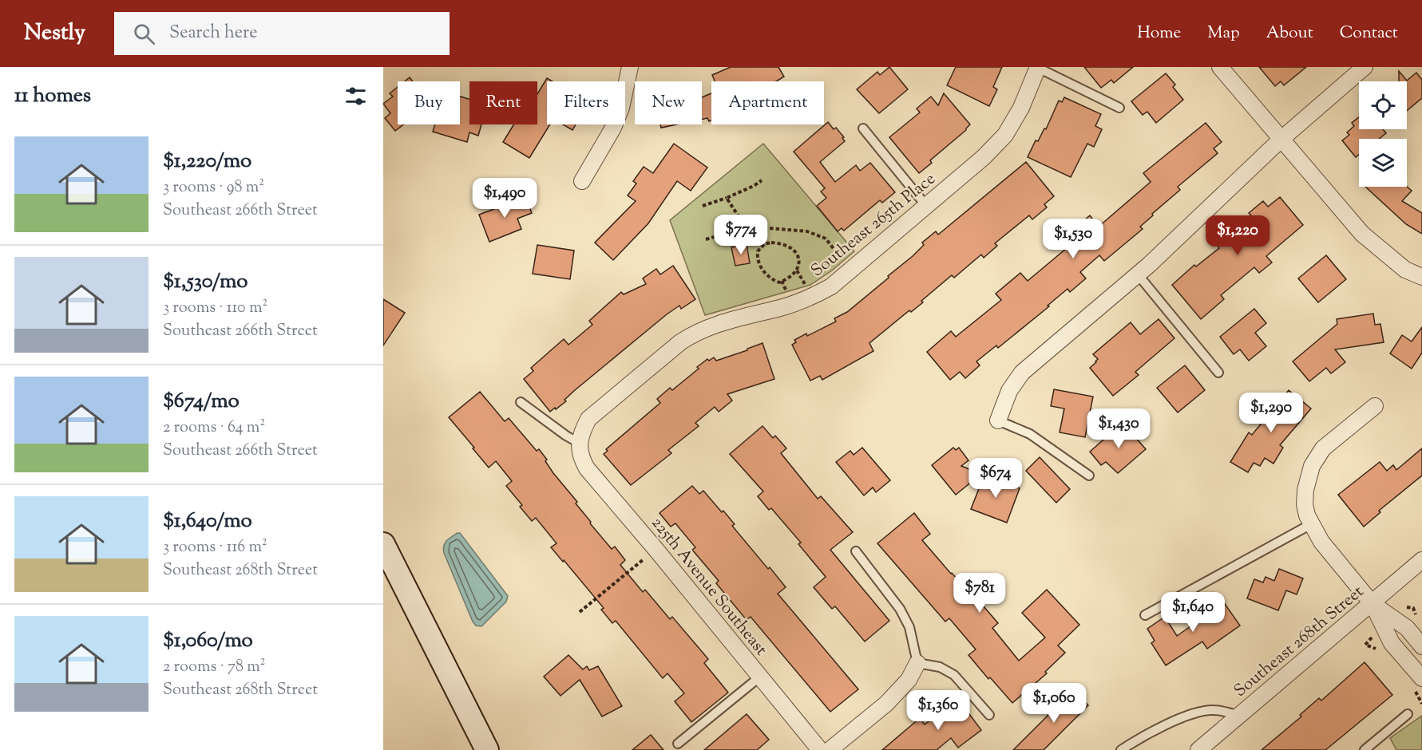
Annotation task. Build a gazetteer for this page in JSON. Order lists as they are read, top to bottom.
{
  "streets": {
    "street": ["Southeast 265th Place", "225th Avenue Southeast", "Southeast 268th Street"]
  },
  "crossings": [
    ["Southeast 265th Place", "225th Avenue Southeast"]
  ],
  "page": {
    "header": "Nestly",
    "search": "Search here",
    "nav": [
      "Home",
      "Map",
      "About",
      "Contact"
    ],
    "heading": "11 homes",
    "chip": [
      "Buy",
      "Rent",
      "Filters",
      "New",
      "Apartment"
    ],
    "list": [
      {
        "name": "$1,220/mo",
        "note": "3 rooms · 98 m² · Southeast 266th Street"
      },
      {
        "name": "$1,530/mo",
        "note": "3 rooms · 110 m² · Southeast 266th Street"
      },
      {
        "name": "$674/mo",
        "note": "2 rooms · 64 m² · Southeast 266th Street"
      },
      {
        "name": "$1,640/mo",
        "note": "3 rooms · 116 m² · Southeast 268th Street"
      },
      {
        "name": "$1,060/mo",
        "note": "2 rooms · 78 m² · Southeast 268th Street"
      }
    ],
    "price": [
      "$1,490",
      "$774",
      "$1,220",
      "$1,530",
      "$1,290",
      "$1,430",
      "$674",
      "$781",
      "$1,640",
      "$1,060",
      "$1,360"
    ]
  }
}
